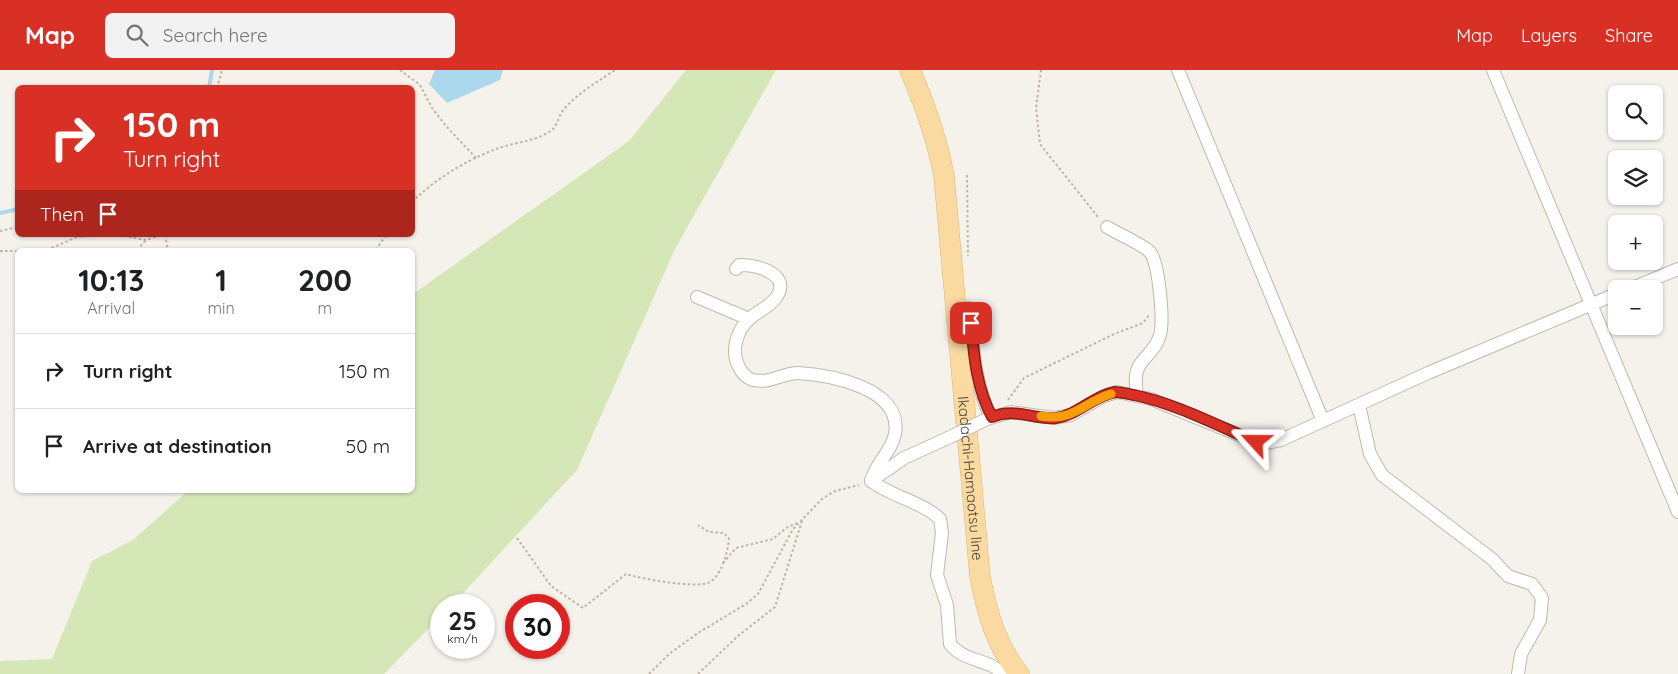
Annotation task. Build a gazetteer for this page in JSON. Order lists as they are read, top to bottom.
{
  "streets": {
    "main road": ["Ikadachi-Hamaotsu line"]
  },
  "page": {
    "header": "Map",
    "search": "Search here",
    "nav": ["Map", "Layers", "Share"],
    "map_buttons": ["+", "−"],
    "turn": ["150 m", "Turn right"],
    "then": "Then",
    "eta": [
      "10:13",
      "Arrival",
      "1",
      "min",
      "200",
      "m"
    ],
    "list": [
      {
        "name": "Turn right",
        "value": "150 m"
      },
      {
        "name": "Arrive at destination",
        "value": "50 m"
      }
    ],
    "speed": "25 km/h",
    "limit": "30"
  }
}
